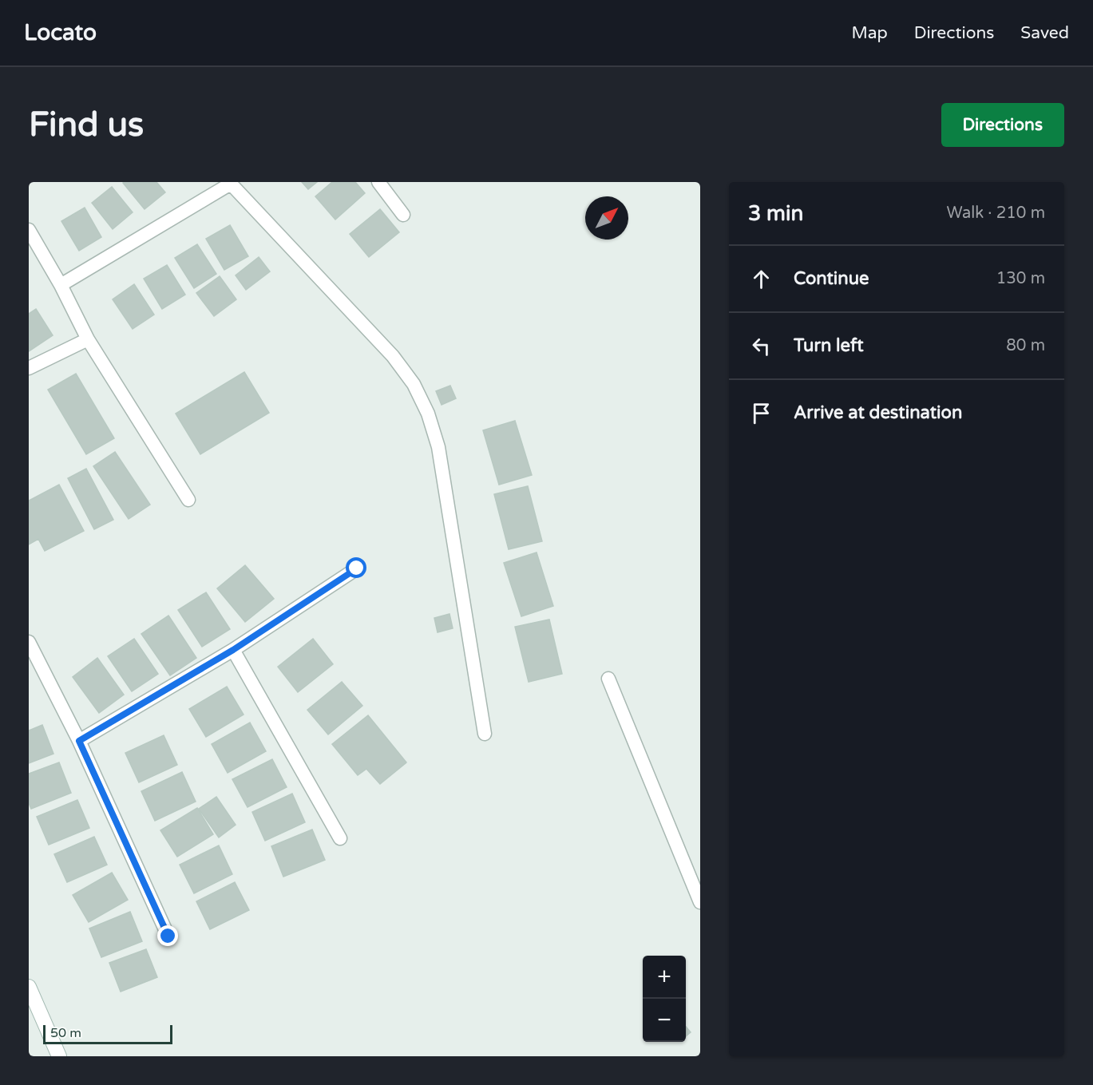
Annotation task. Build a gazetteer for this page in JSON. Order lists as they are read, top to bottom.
{
  "scale_bar": "50 m",
  "north": "top right",
  "page": {
    "header": "Locato",
    "nav": ["Map", "Directions", "Saved"],
    "buttons": "Directions",
    "title": "Find us",
    "heading": ["3 min", "Walk · 210 m"],
    "list": [
      ["Continue", "130 m"],
      ["Turn left", "80 m"],
      "Arrive at destination"
    ],
    "map_buttons": ["+", "−"],
    "scale": "50 m"
  }
}
